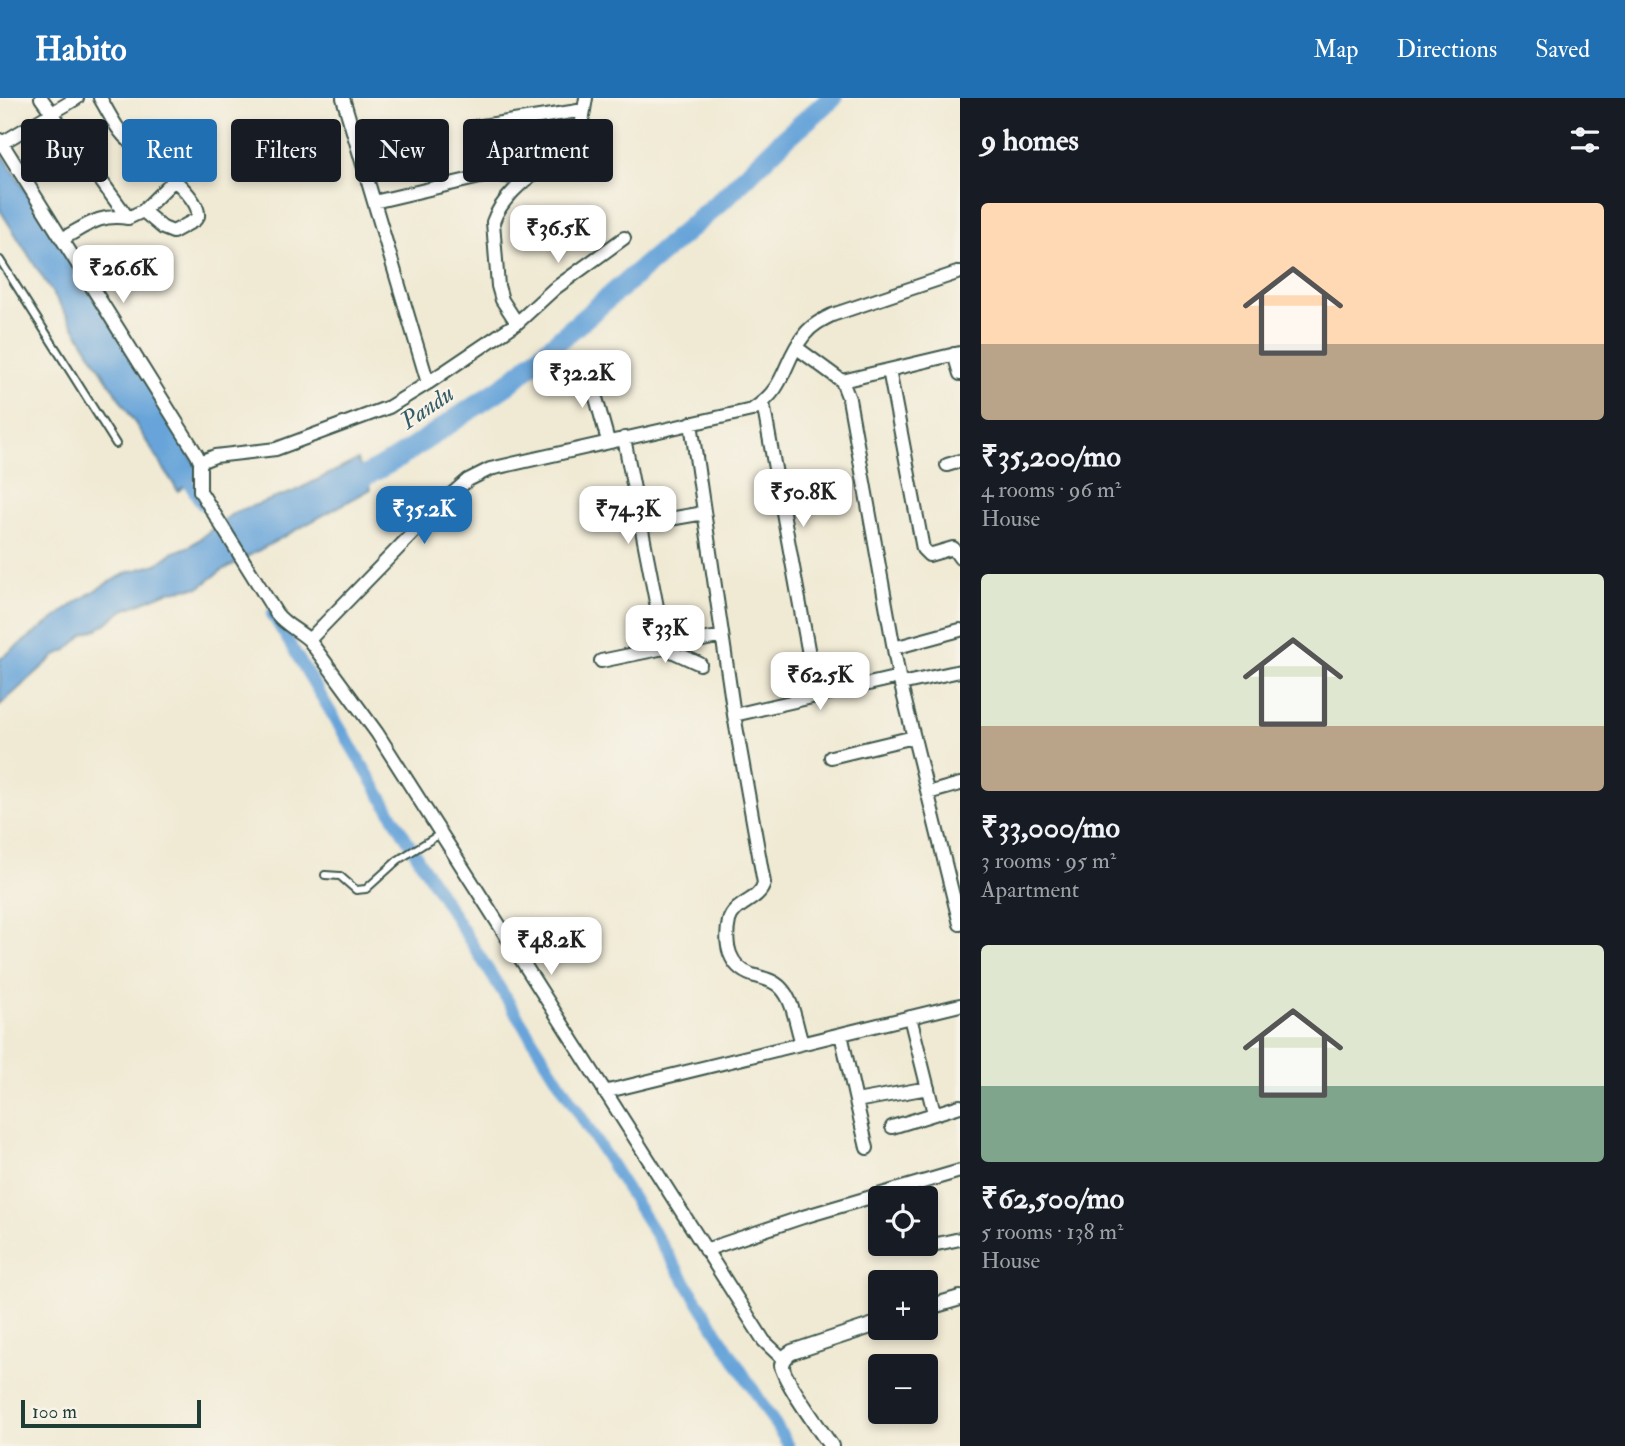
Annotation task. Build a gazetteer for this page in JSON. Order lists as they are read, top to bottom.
{
  "water": ["Pandu"],
  "scale_bar": "100 m",
  "page": {
    "header": "Habito",
    "nav": ["Map", "Directions", "Saved"],
    "heading": "9 homes",
    "chip": [
      "Buy",
      "Rent",
      "Filters",
      "New",
      "Apartment"
    ],
    "list": [
      {
        "name": "₹35,200/mo",
        "note": "4 rooms · 96 m² · House"
      },
      {
        "name": "₹33,000/mo",
        "note": "3 rooms · 95 m² · Apartment"
      },
      {
        "name": "₹62,500/mo",
        "note": "5 rooms · 138 m² · House"
      }
    ],
    "price": [
      "₹36.5K",
      "₹26.6K",
      "₹32.2K",
      "₹50.8K",
      "₹35.2K",
      "₹74.3K",
      "₹33K",
      "₹62.5K",
      "₹48.2K"
    ],
    "map_buttons": ["+", "−"],
    "scale": "100 m"
  }
}
